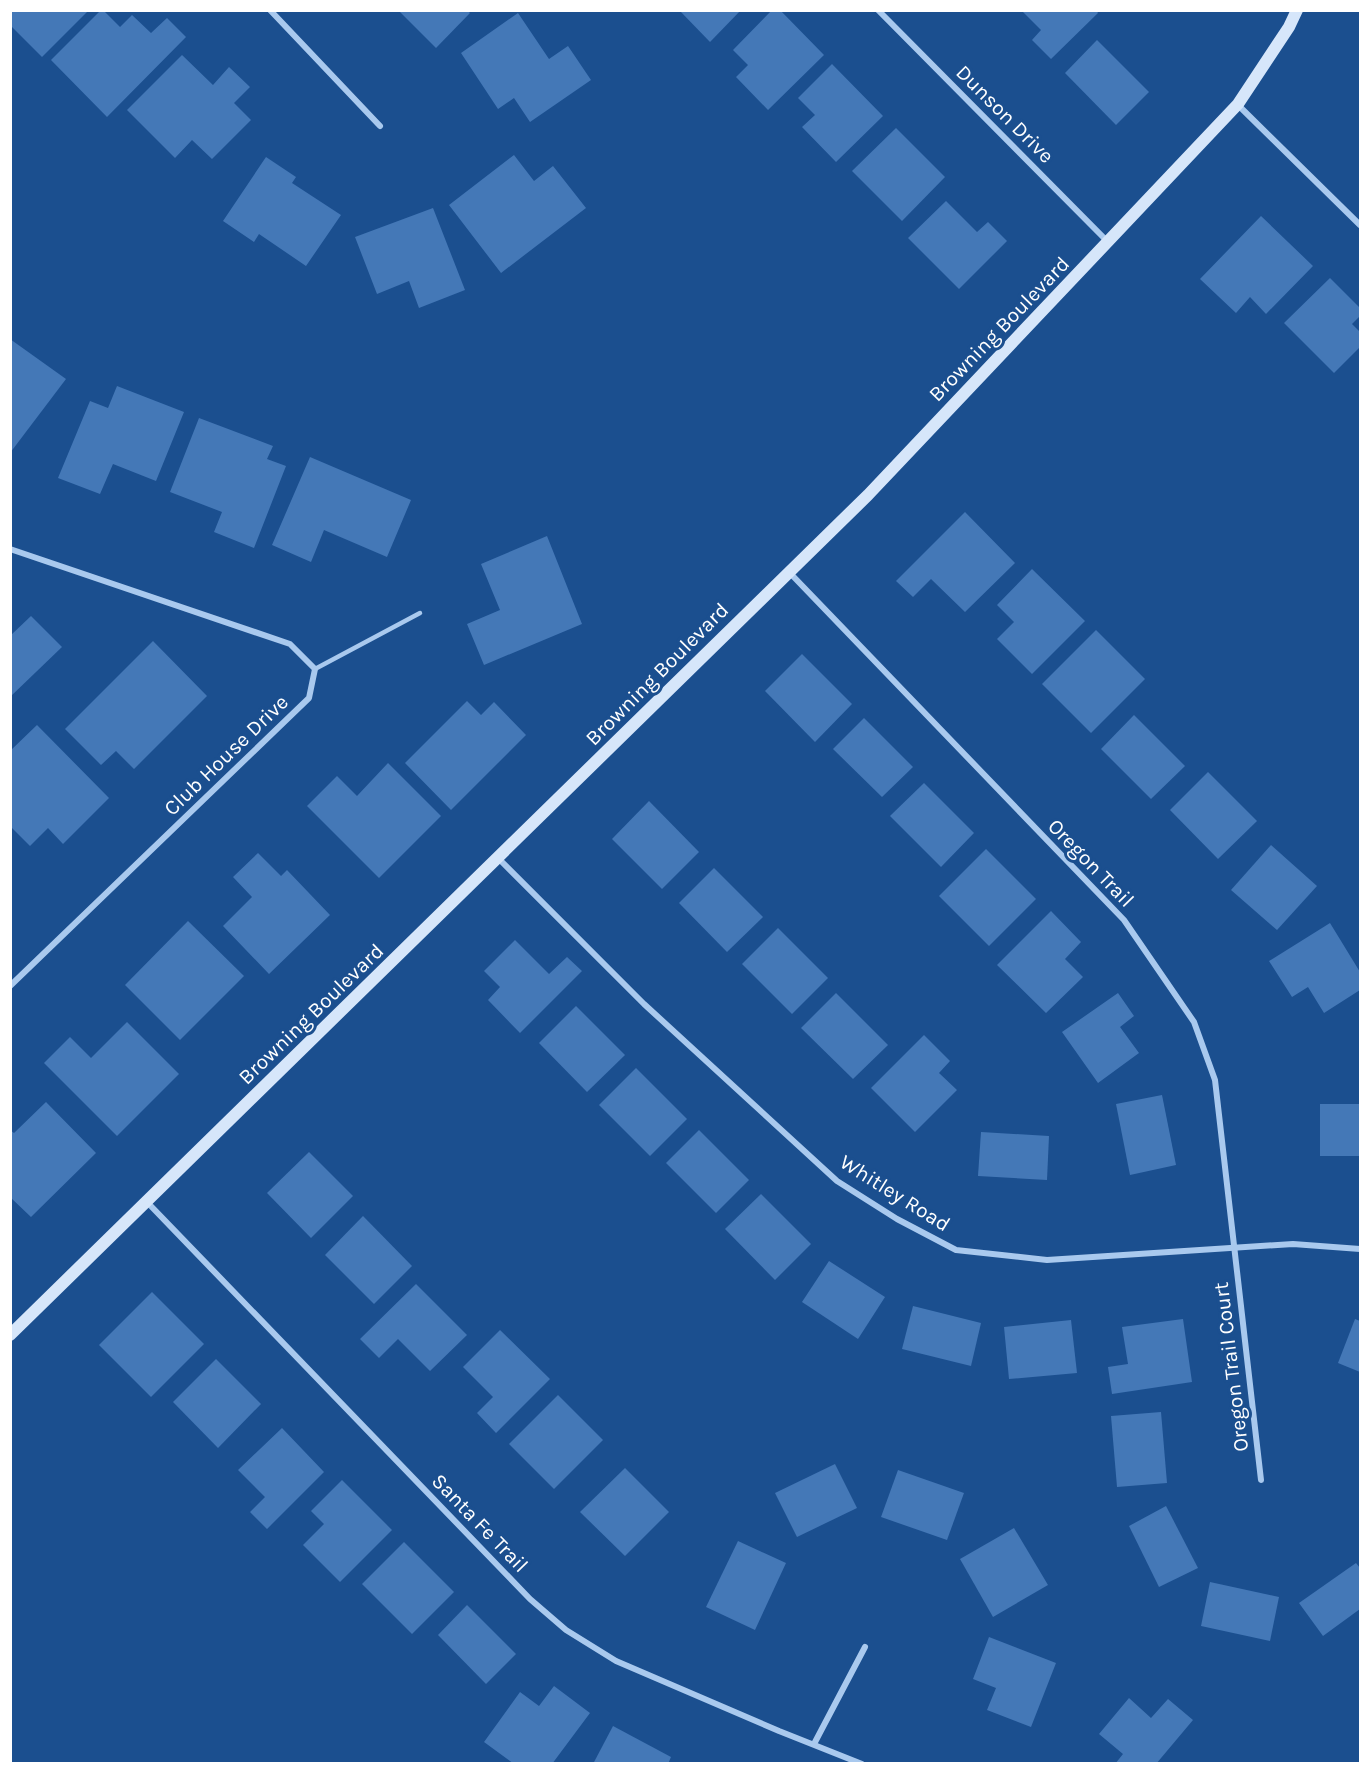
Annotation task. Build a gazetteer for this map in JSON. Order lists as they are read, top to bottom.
{
  "streets": {
    "street": [
      "Dunson Drive",
      "Browning Boulevard",
      "Club House Drive",
      "Oregon Trail",
      "Whitley Road",
      "Oregon Trail Court",
      "Santa Fe Trail"
    ]
  },
  "crossings": [
    ["Dunson Drive", "Browning Boulevard"],
    ["Browning Boulevard", "Oregon Trail"],
    ["Browning Boulevard", "Whitley Road"],
    ["Browning Boulevard", "Santa Fe Trail"],
    ["Oregon Trail", "Whitley Road"],
    ["Oregon Trail", "Oregon Trail Court"],
    ["Whitley Road", "Oregon Trail Court"]
  ]
}
